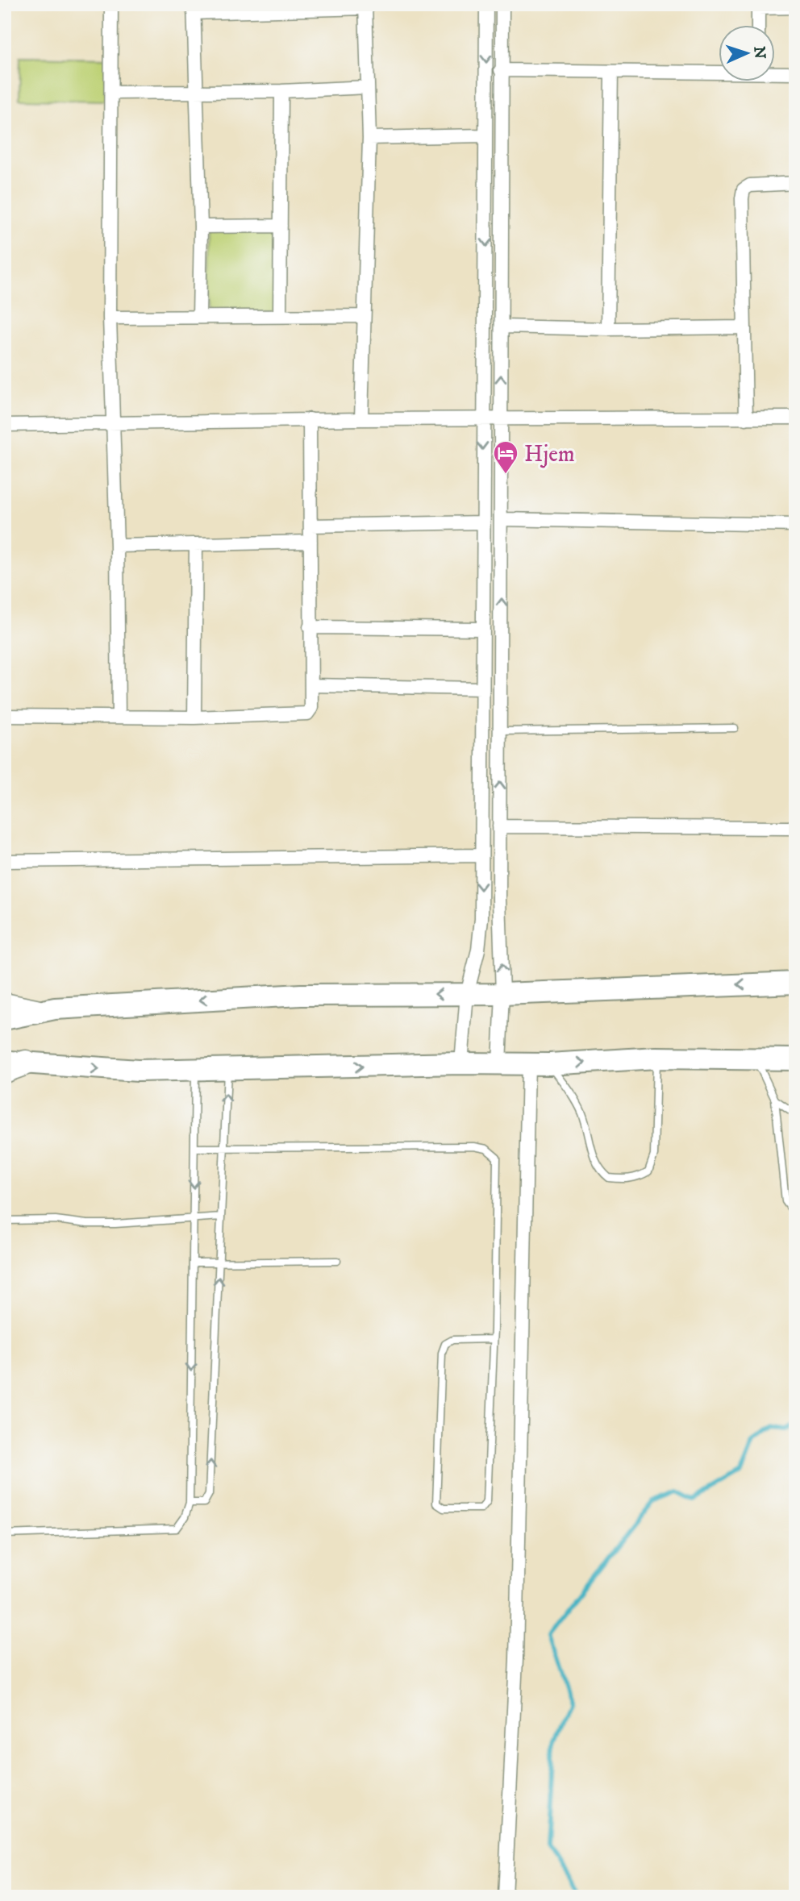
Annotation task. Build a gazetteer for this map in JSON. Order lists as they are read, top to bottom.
{
  "places": {
    "hotel": ["Hjem"]
  },
  "north": "right"
}
